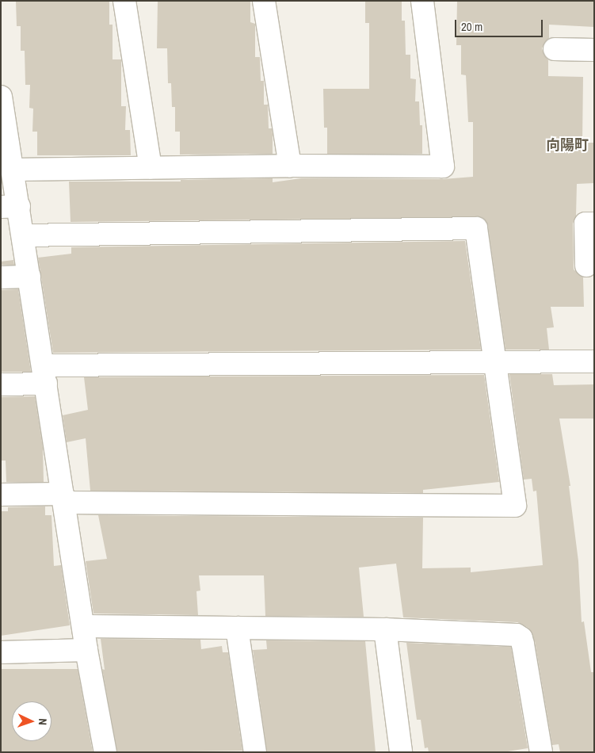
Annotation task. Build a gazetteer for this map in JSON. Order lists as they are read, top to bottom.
{
  "districts": ["向陽町"],
  "scale_bar": "20 m",
  "north": "right"
}
